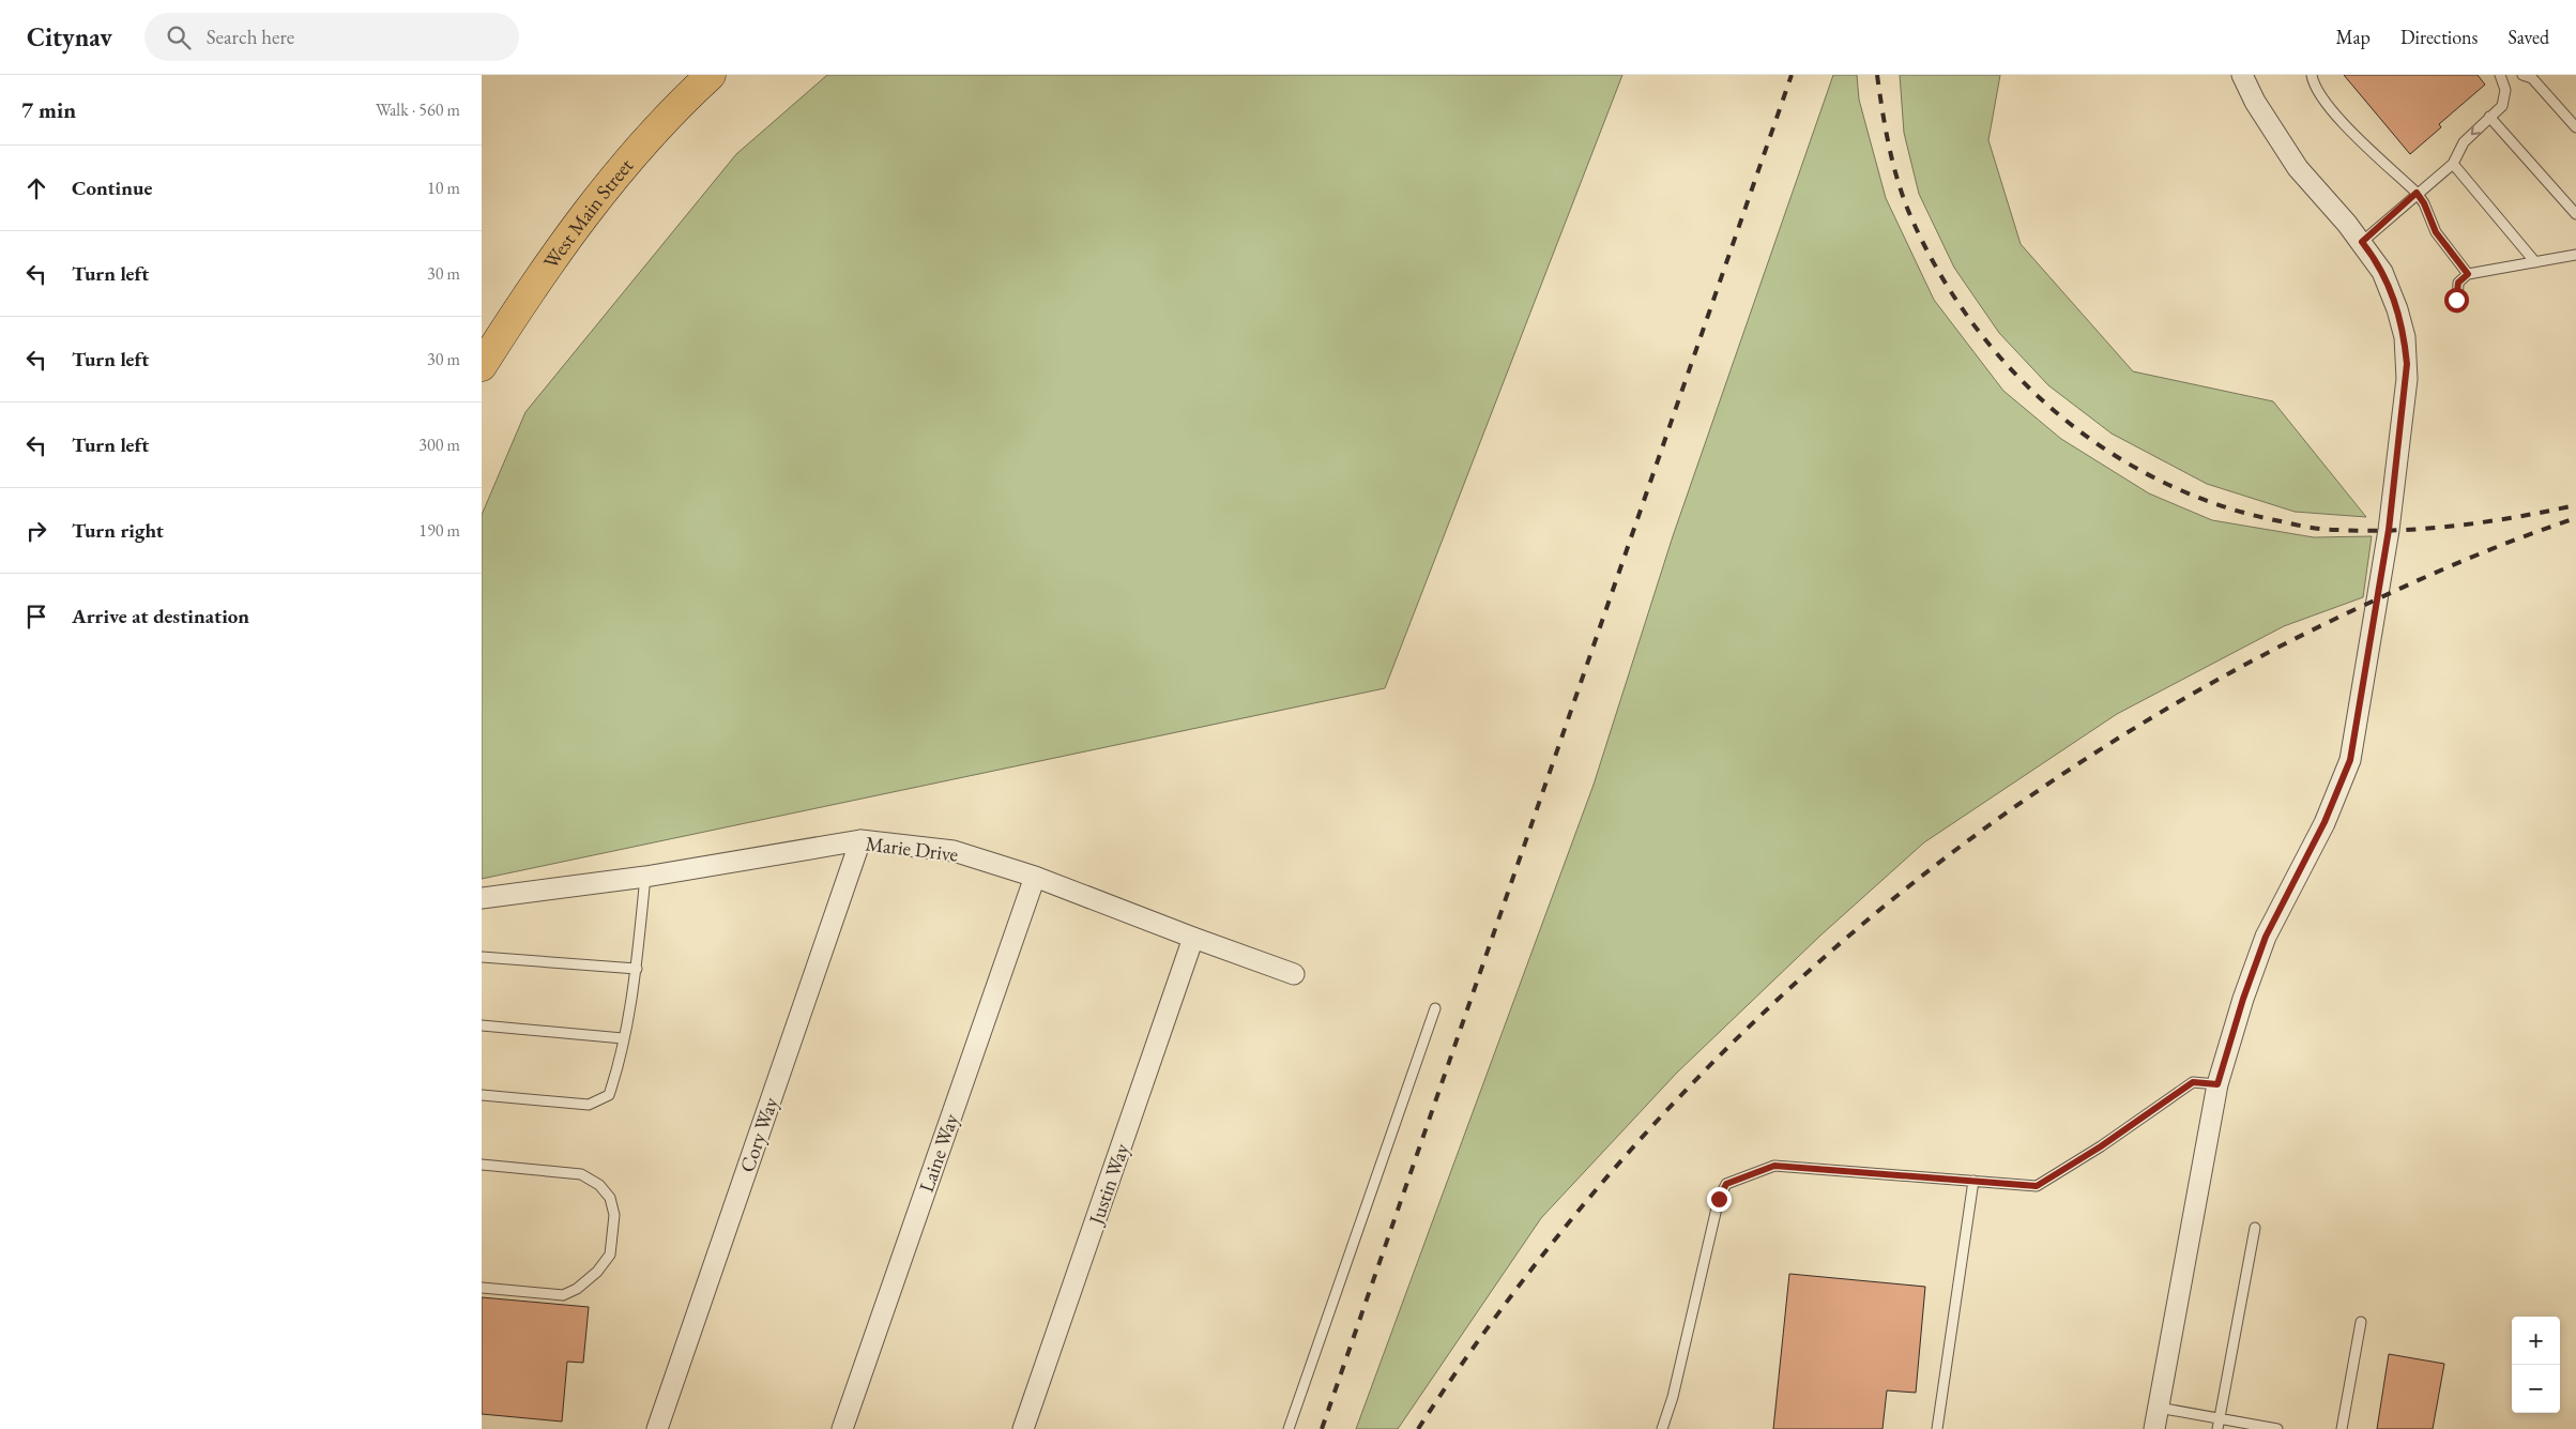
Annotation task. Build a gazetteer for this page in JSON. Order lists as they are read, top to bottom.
{
  "streets": {
    "main road": ["West Main Street"],
    "street": [
      "Marie Drive",
      "Cory Way",
      "Laine Way",
      "Justin Way"
    ]
  },
  "crossings": [
    ["Marie Drive", "Cory Way"],
    ["Marie Drive", "Laine Way"],
    ["Marie Drive", "Justin Way"]
  ],
  "page": {
    "header": "Citynav",
    "search": "Search here",
    "nav": ["Map", "Directions", "Saved"],
    "heading": ["7 min", "Walk · 560 m"],
    "list": [
      ["Continue", "10 m"],
      ["Turn left", "30 m"],
      ["Turn left", "30 m"],
      ["Turn left", "300 m"],
      ["Turn right", "190 m"],
      "Arrive at destination"
    ],
    "map_buttons": ["+", "−"]
  }
}
